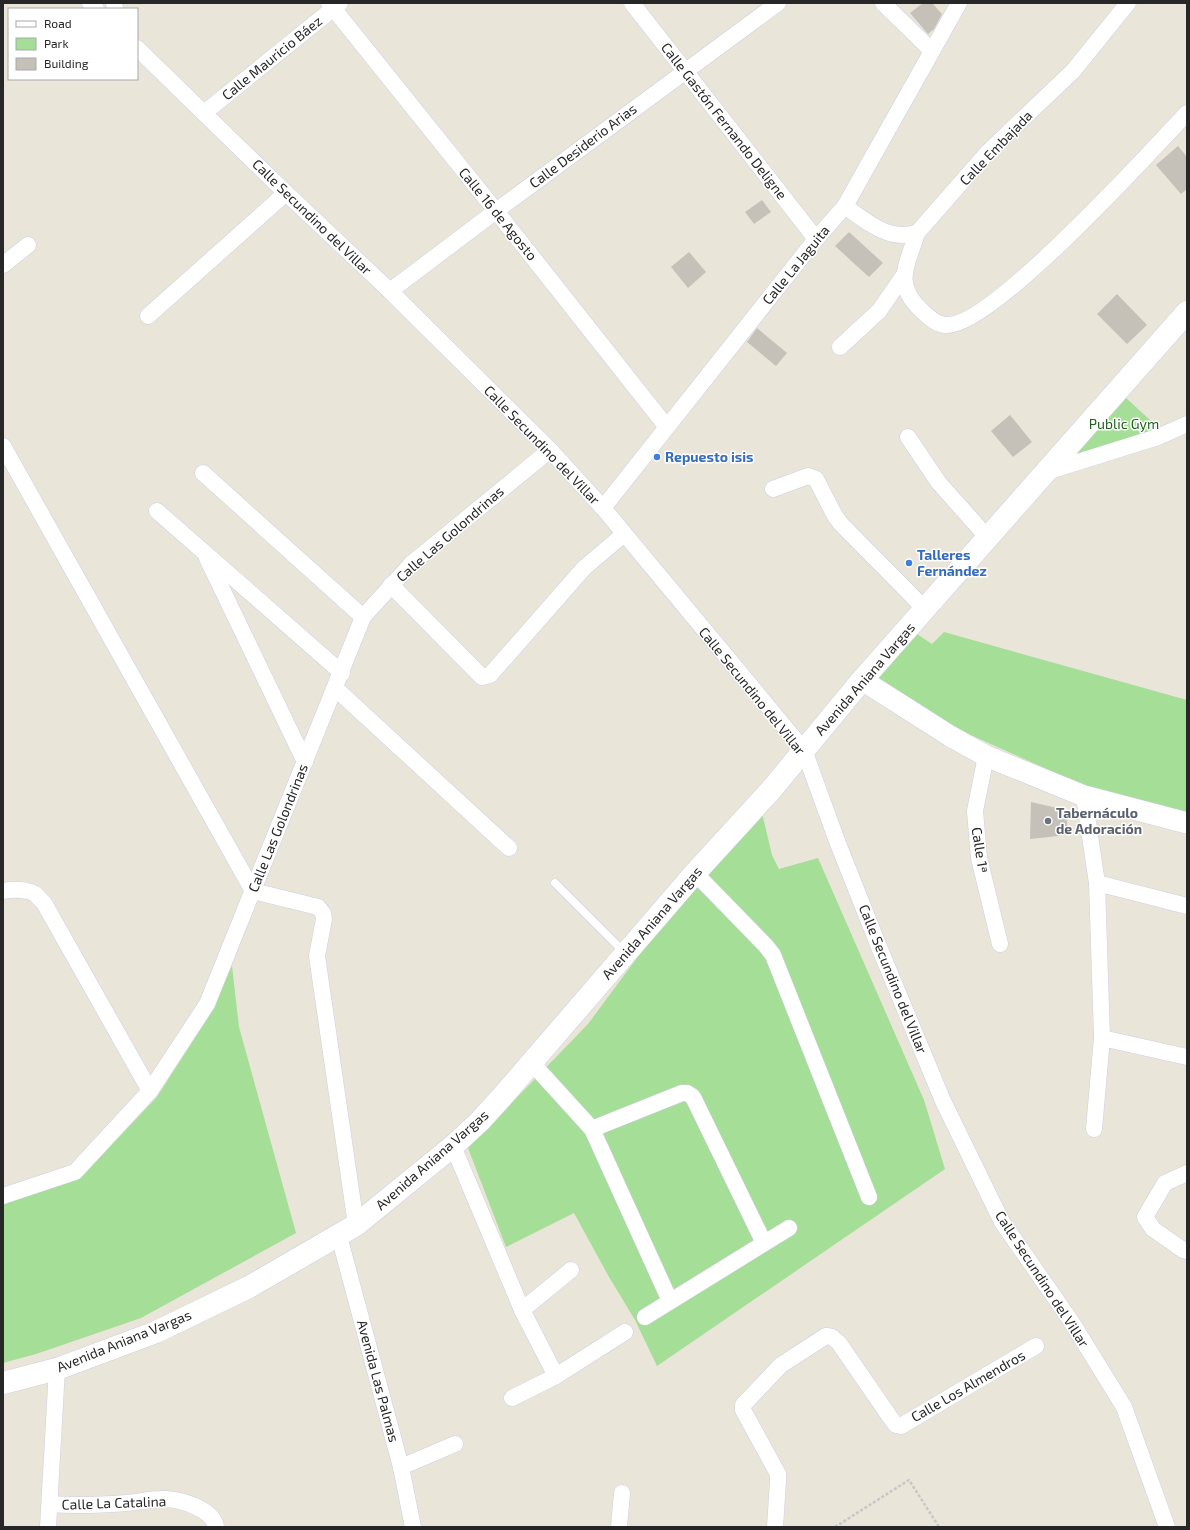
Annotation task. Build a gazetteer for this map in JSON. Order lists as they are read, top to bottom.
{
  "streets": {
    "main road": ["Avenida Aniana Vargas"],
    "street": [
      "Calle Mauricio Báez",
      "Calle Gastón Fernando Deligne",
      "Calle Desiderio Arias",
      "Calle Embajada",
      "Calle 16 de Agosto",
      "Calle Secundino del Villar",
      "Calle La Jaguita",
      "Calle Las Golondrinas",
      "Calle 1ª",
      "Avenida Las Palmas",
      "Calle Los Almendros",
      "Calle La Catalina"
    ]
  },
  "crossings": [
    ["Calle Mauricio Báez", "Calle 16 de Agosto"],
    ["Calle Mauricio Báez", "Calle Secundino del Villar"],
    ["Calle Gastón Fernando Deligne", "Calle Desiderio Arias"],
    ["Calle Gastón Fernando Deligne", "Calle La Jaguita"],
    ["Calle Desiderio Arias", "Calle 16 de Agosto"],
    ["Calle Desiderio Arias", "Calle Secundino del Villar"],
    ["Calle 16 de Agosto", "Calle La Jaguita"],
    ["Calle Secundino del Villar", "Calle La Jaguita"],
    ["Calle Secundino del Villar", "Calle Las Golondrinas"],
    ["Calle Secundino del Villar", "Avenida Aniana Vargas"],
    ["Calle Las Golondrinas", "Avenida Las Palmas"],
    ["Avenida Aniana Vargas", "Avenida Las Palmas"],
    ["Avenida Aniana Vargas", "Calle La Catalina"]
  ],
  "parks": ["Public Gym"],
  "places": ["Repuesto isis", "Talleres Fernández", "Tabernáculo de Adoración"],
  "legend": ["Road", "Park", "Building"]
}
